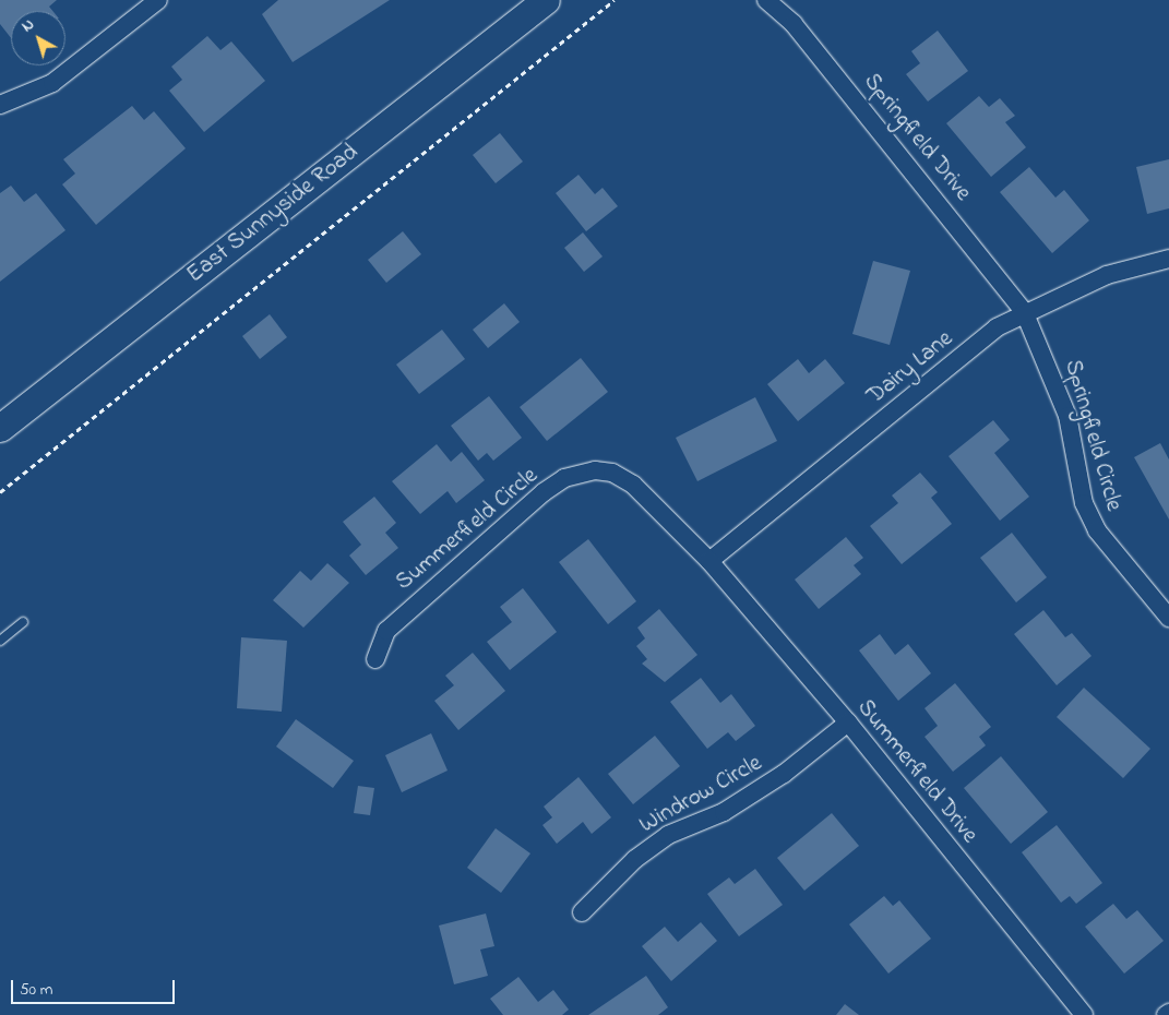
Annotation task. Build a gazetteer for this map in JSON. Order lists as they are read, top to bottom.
{
  "streets": {
    "main road": ["East Sunnyside Road"],
    "street": [
      "Springfield Drive",
      "Dairy Lane",
      "Springfield Circle",
      "Summerfield Circle",
      "Summerfield Drive",
      "Windrow Circle"
    ]
  },
  "crossings": [
    ["Springfield Drive", "Dairy Lane"],
    ["Springfield Drive", "Springfield Circle"],
    ["Dairy Lane", "Springfield Circle"],
    ["Dairy Lane", "Summerfield Circle"],
    ["Dairy Lane", "Summerfield Drive"],
    ["Summerfield Circle", "Summerfield Drive"],
    ["Summerfield Drive", "Windrow Circle"]
  ],
  "scale_bar": "50 m",
  "north": "top left"
}
